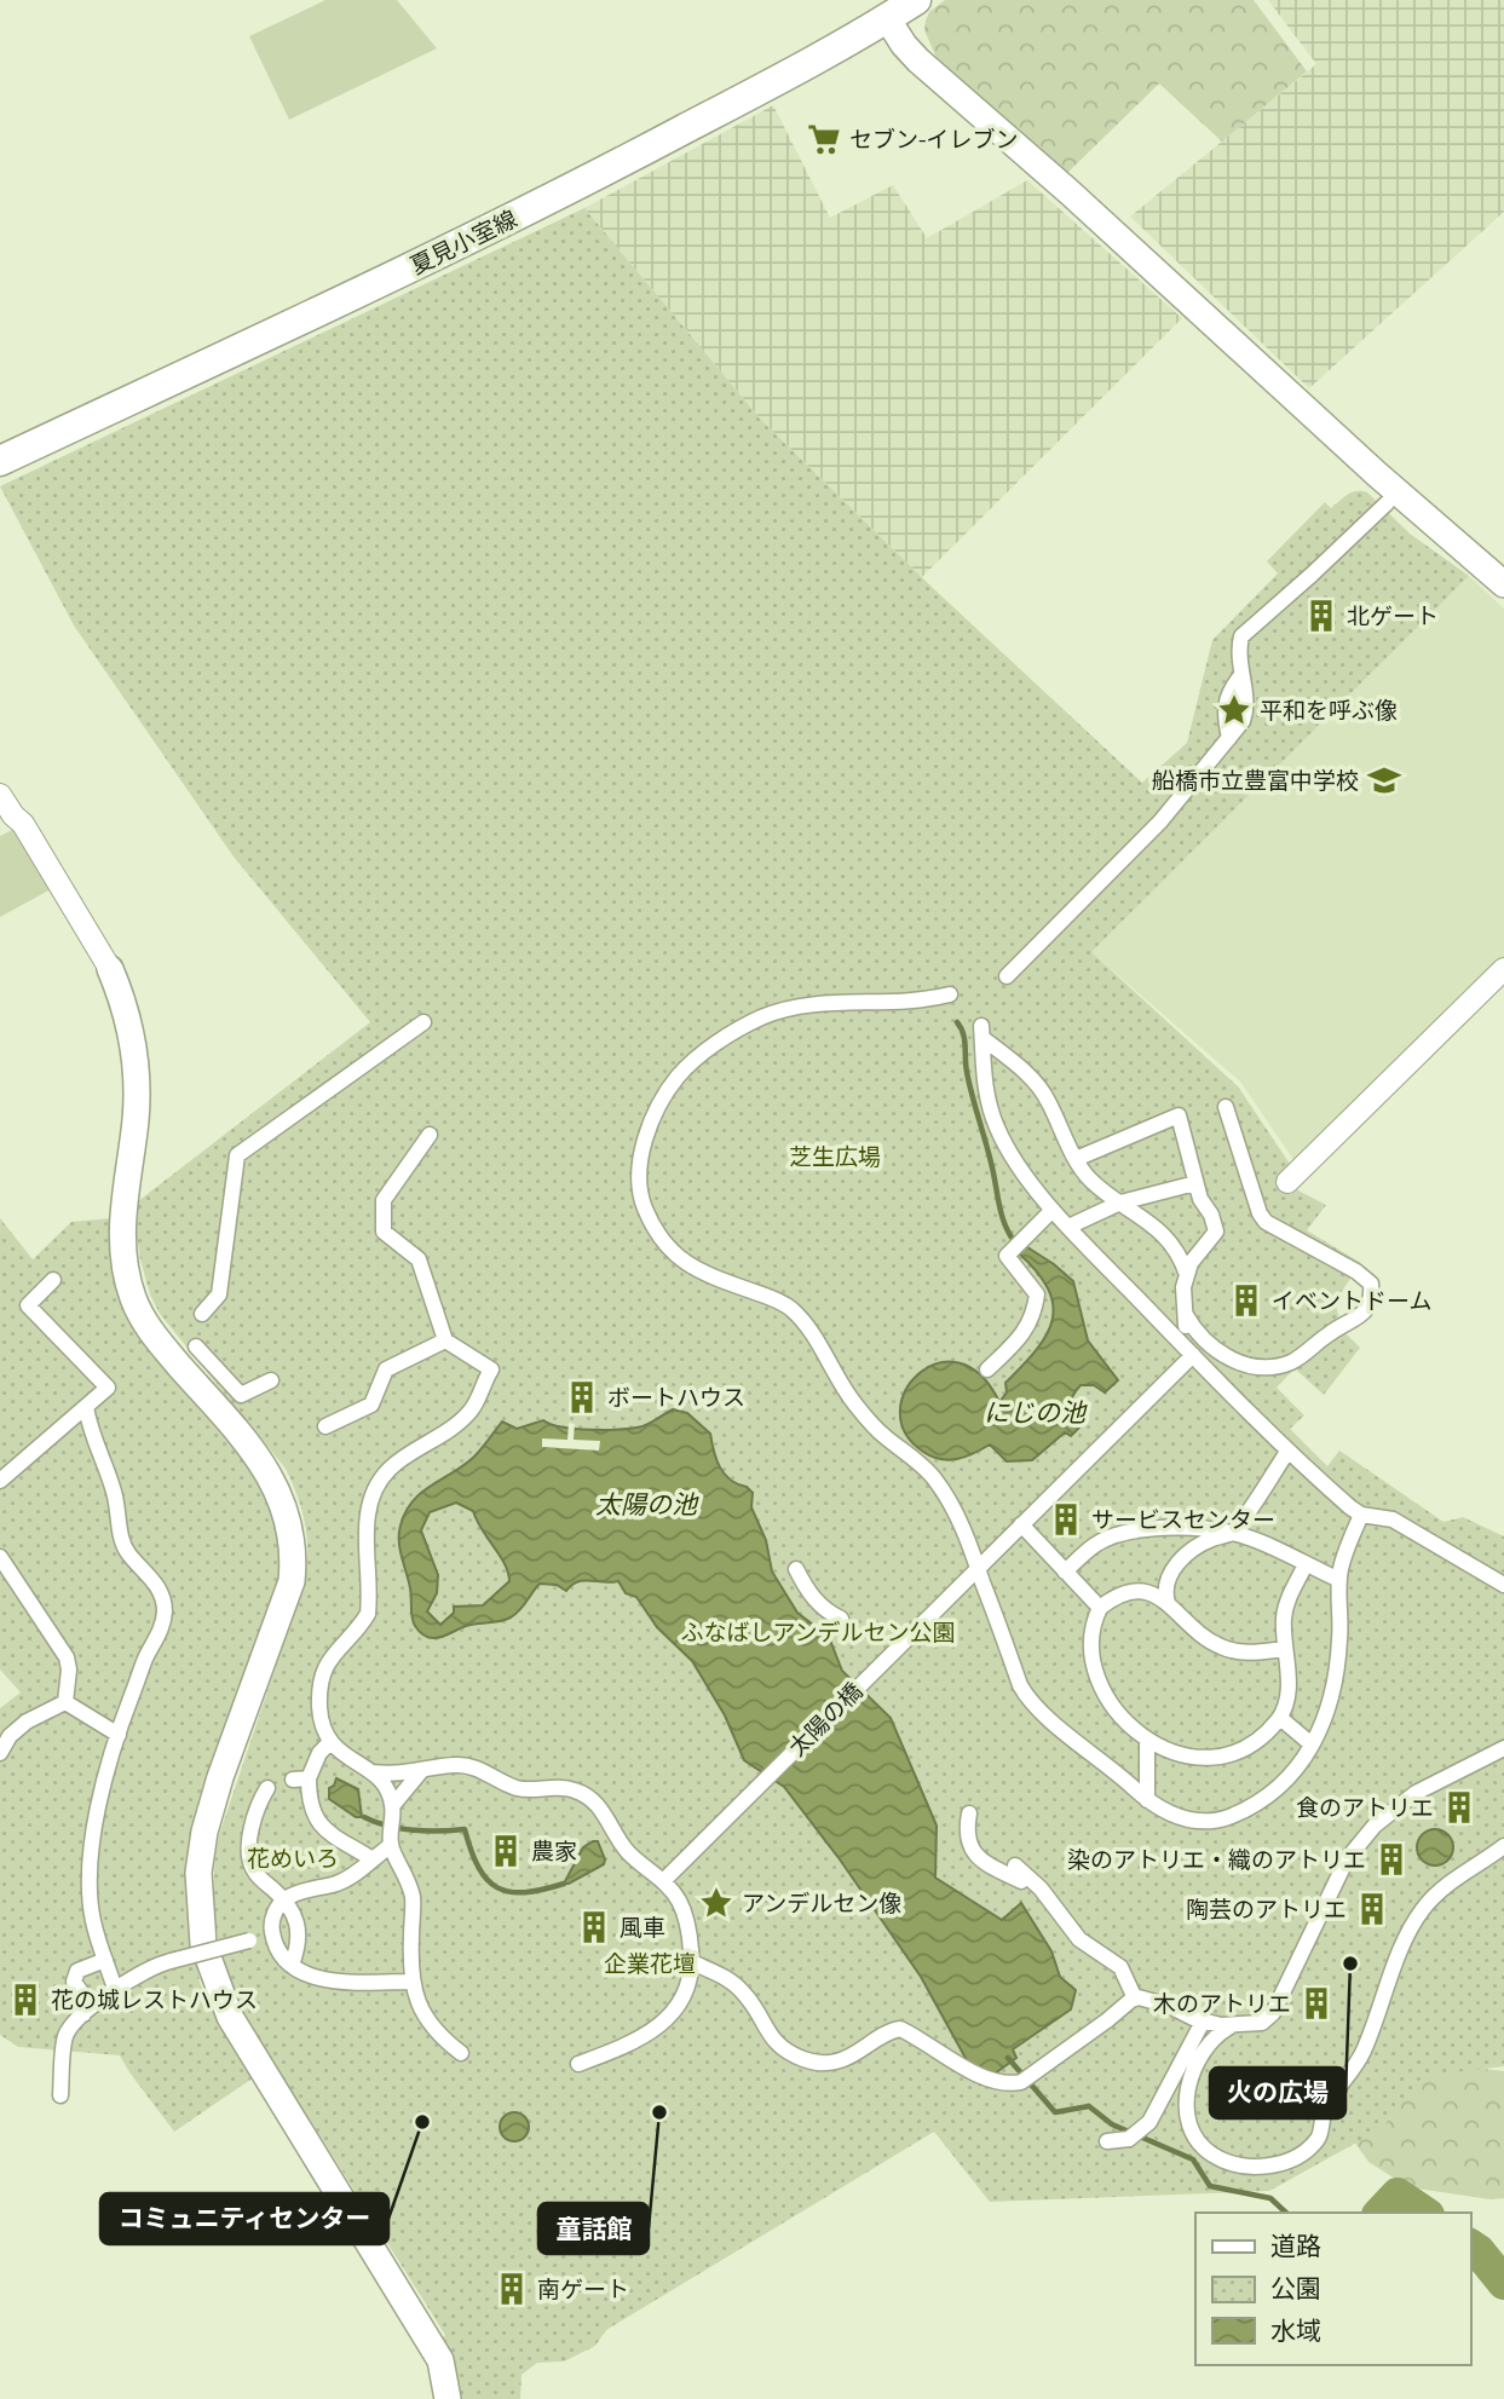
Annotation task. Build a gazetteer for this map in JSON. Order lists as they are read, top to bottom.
{
  "streets": {
    "main road": ["夏見小室線"],
    "street": ["太陽の橋"]
  },
  "water": ["にじの池", "太陽の池"],
  "parks": [
    "芝生広場",
    "ふなばしアンデルセン公園",
    "花めいろ",
    "企業花壇"
  ],
  "places": {
    "supermarket": ["セブン-イレブン"],
    "building": [
      "北ゲート",
      "イベントドーム",
      "ボートハウス",
      "サービスセンター",
      "食のアトリエ",
      "農家",
      "染のアトリエ・織のアトリエ",
      "陶芸のアトリエ",
      "風車",
      "花の城レストハウス",
      "木のアトリエ",
      "南ゲート"
    ],
    "place": ["平和を呼ぶ像", "アンデルセン像"],
    "school or university": ["船橋市立豊富中学校"],
    "other": ["火の広場", "童話館", "コミュニティセンター"]
  },
  "legend": ["道路", "公園", "水域"]
}
